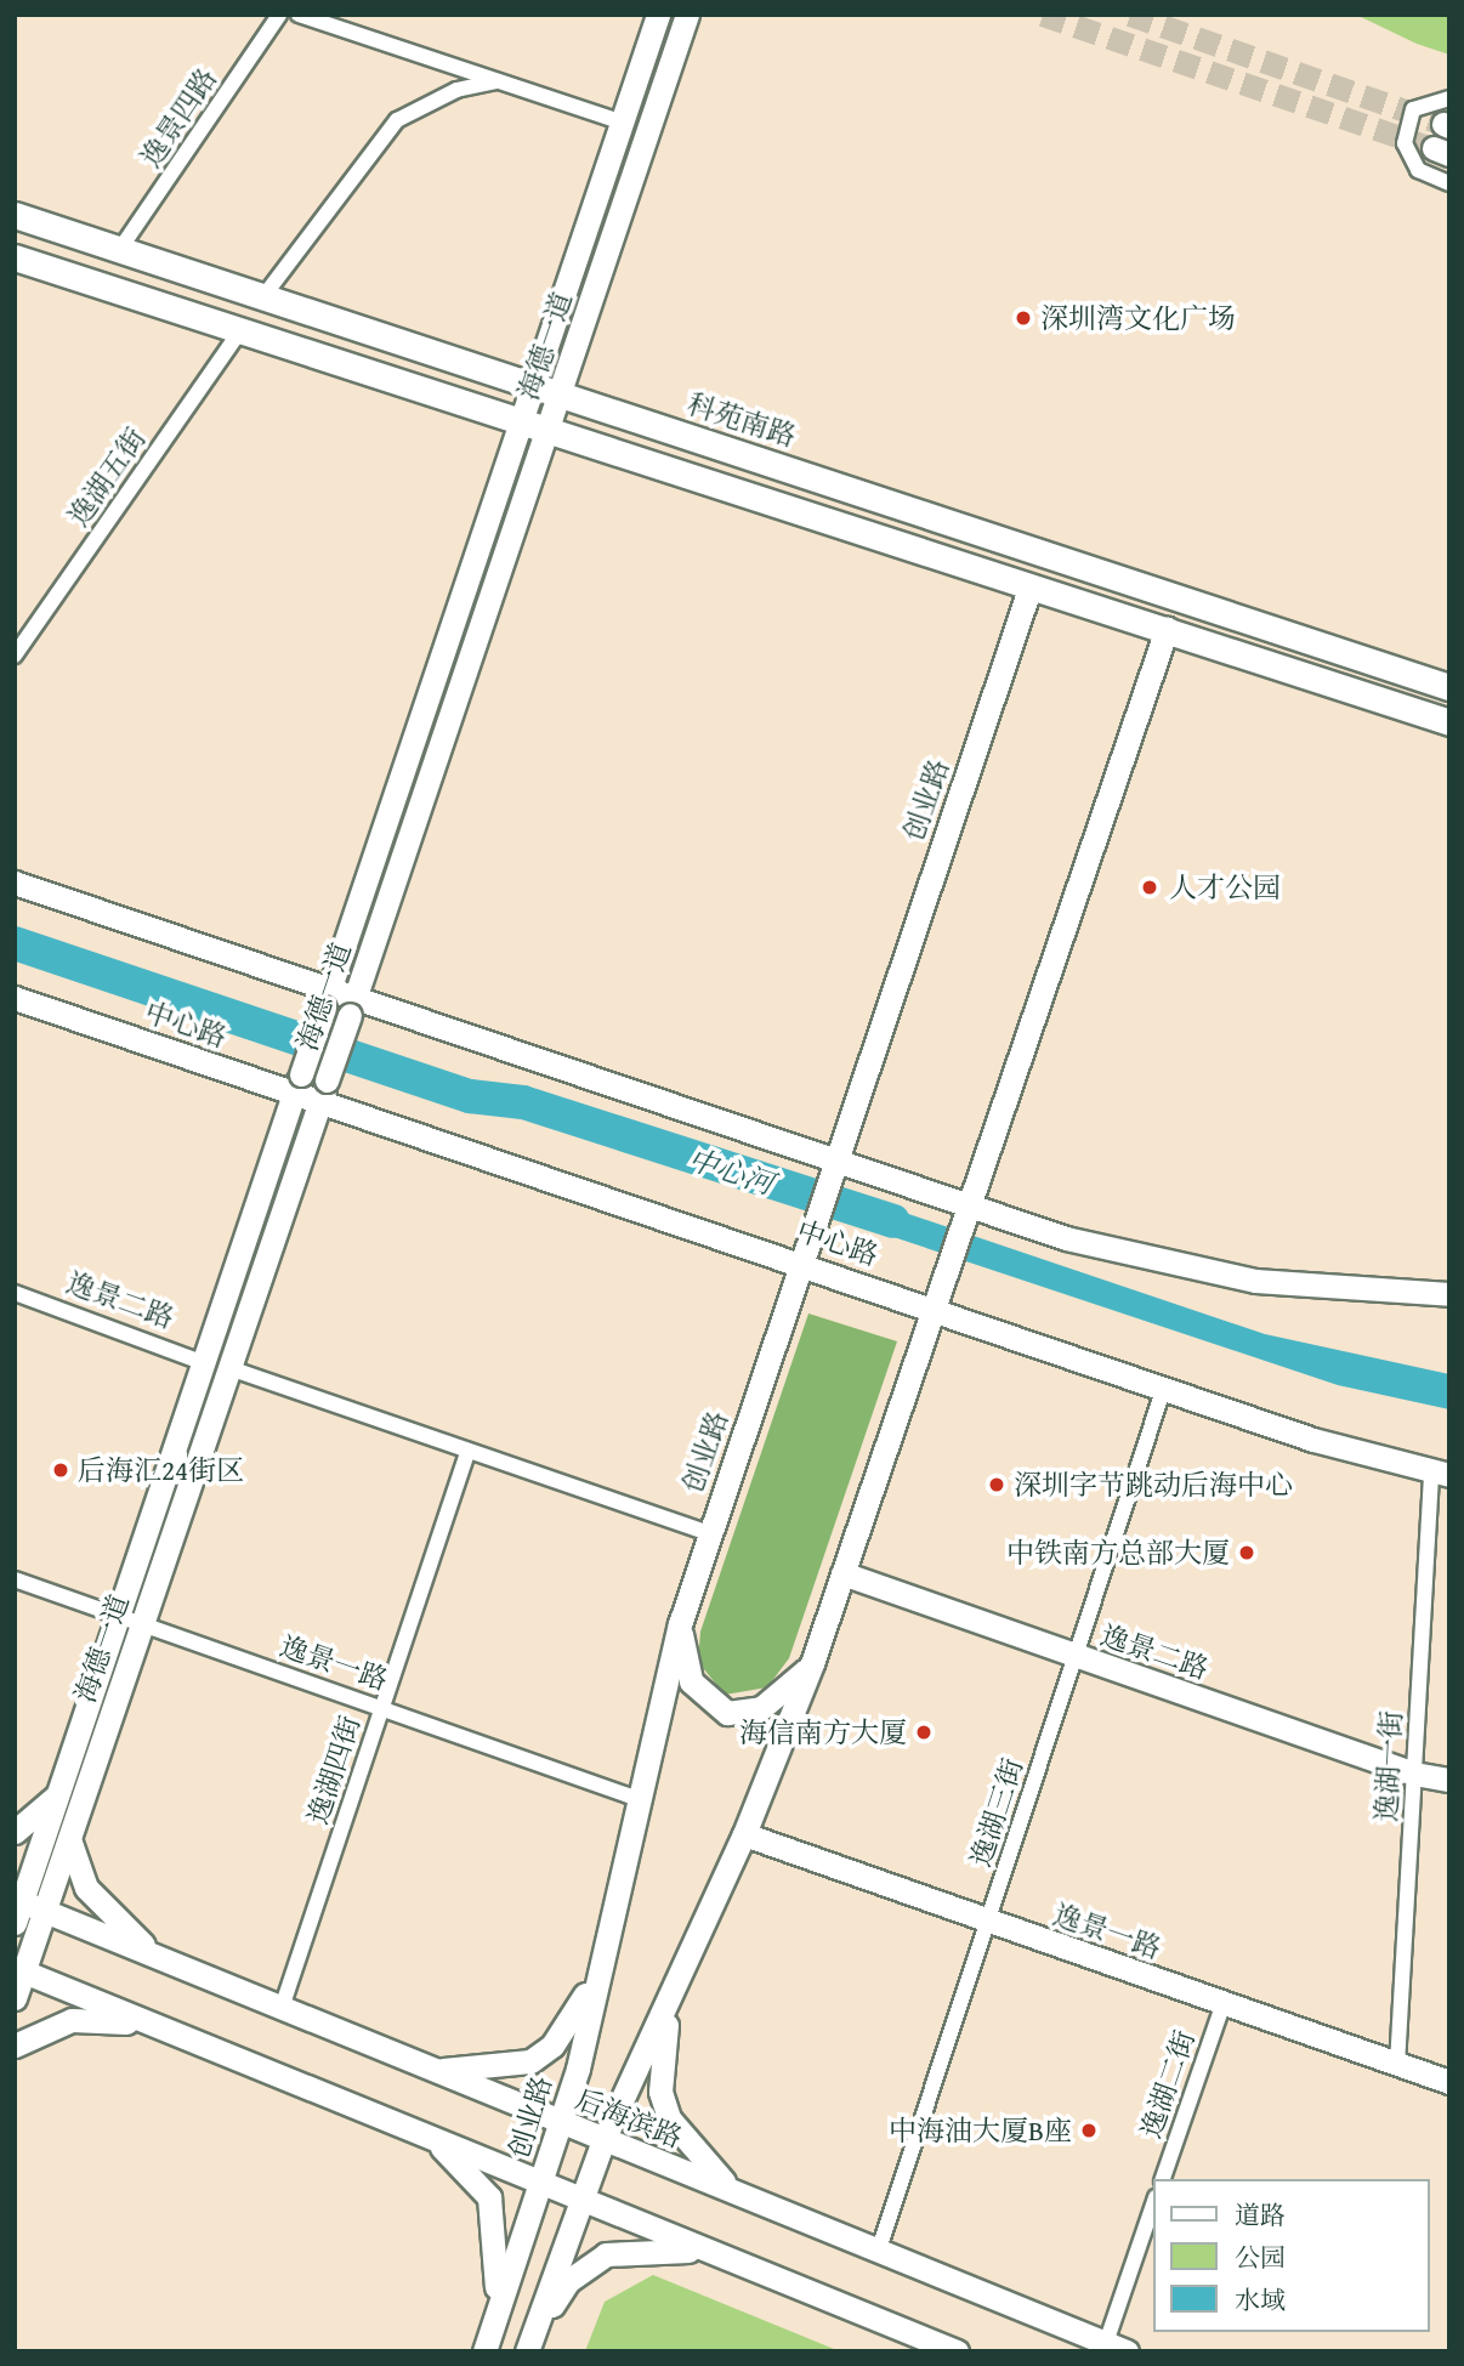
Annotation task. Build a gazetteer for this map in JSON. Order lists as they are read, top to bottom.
{
  "streets": {
    "main road": [
      "海德一道",
      "科苑南路",
      "创业路",
      "中心路",
      "逸景二路",
      "逸景一路",
      "后海滨路"
    ],
    "street": [
      "逸景四路",
      "逸湖五街",
      "逸湖一街",
      "逸湖四街",
      "逸湖三街",
      "逸湖二街"
    ]
  },
  "crossings": [
    ["逸景四路", "科苑南路"],
    ["海德一道", "科苑南路"],
    ["海德一道", "中心路"],
    ["海德一道", "逸景二路"],
    ["海德一道", "逸景一路"],
    ["海德一道", "后海滨路"],
    ["创业路", "中心路"],
    ["创业路", "逸景一路"],
    ["创业路", "后海滨路"],
    ["中心路", "逸湖一街"],
    ["中心路", "逸湖三街"],
    ["逸景二路", "逸湖一街"],
    ["逸景二路", "逸湖三街"],
    ["逸景一路", "逸湖一街"],
    ["逸景一路", "逸湖四街"],
    ["逸景一路", "逸湖三街"],
    ["逸景一路", "逸湖二街"],
    ["逸湖四街", "后海滨路"],
    ["逸湖三街", "后海滨路"]
  ],
  "water": ["中心河"],
  "places": [
    "深圳湾文化广场",
    "人才公园",
    "后海汇24街区",
    "深圳字节跳动后海中心",
    "中铁南方总部大厦",
    "海信南方大厦",
    "中海油大厦B座"
  ],
  "legend": ["道路", "公园", "水域"]
}
